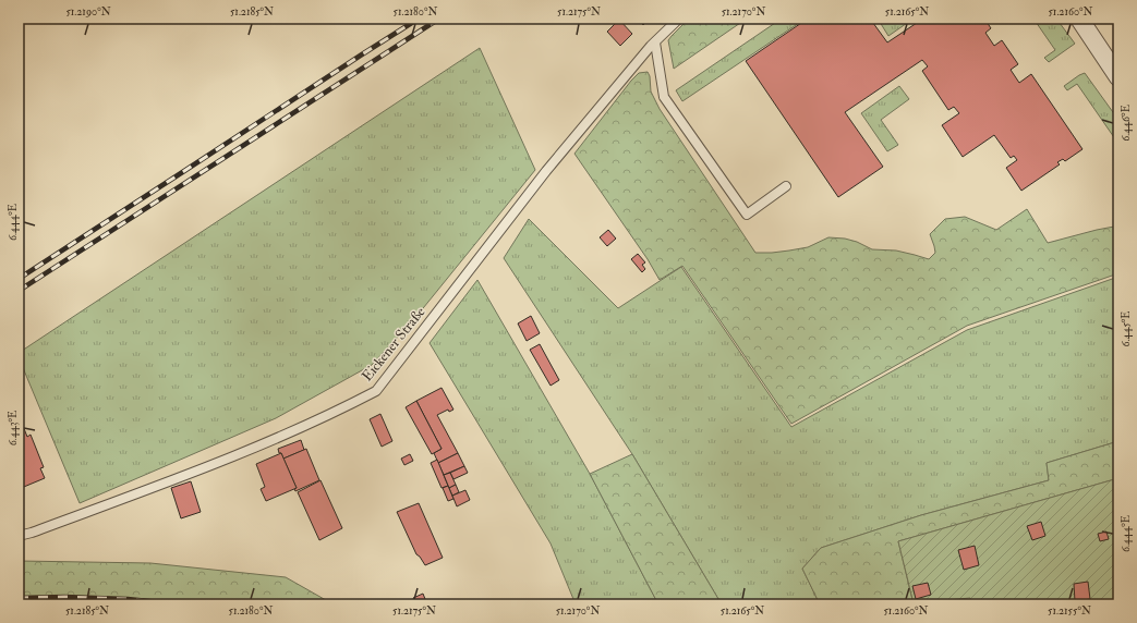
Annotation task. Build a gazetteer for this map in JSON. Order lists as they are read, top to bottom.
{
  "streets": {
    "lane": ["Eickener Straße"]
  },
  "coordinates": [
    "51.2190°N",
    "51.2185°N",
    "51.2180°N",
    "51.2175°N",
    "51.2170°N",
    "51.2165°N",
    "51.2160°N",
    "6.446°E",
    "6.444°E",
    "6.445°E",
    "6.443°E",
    "51.2155°N"
  ]
}
